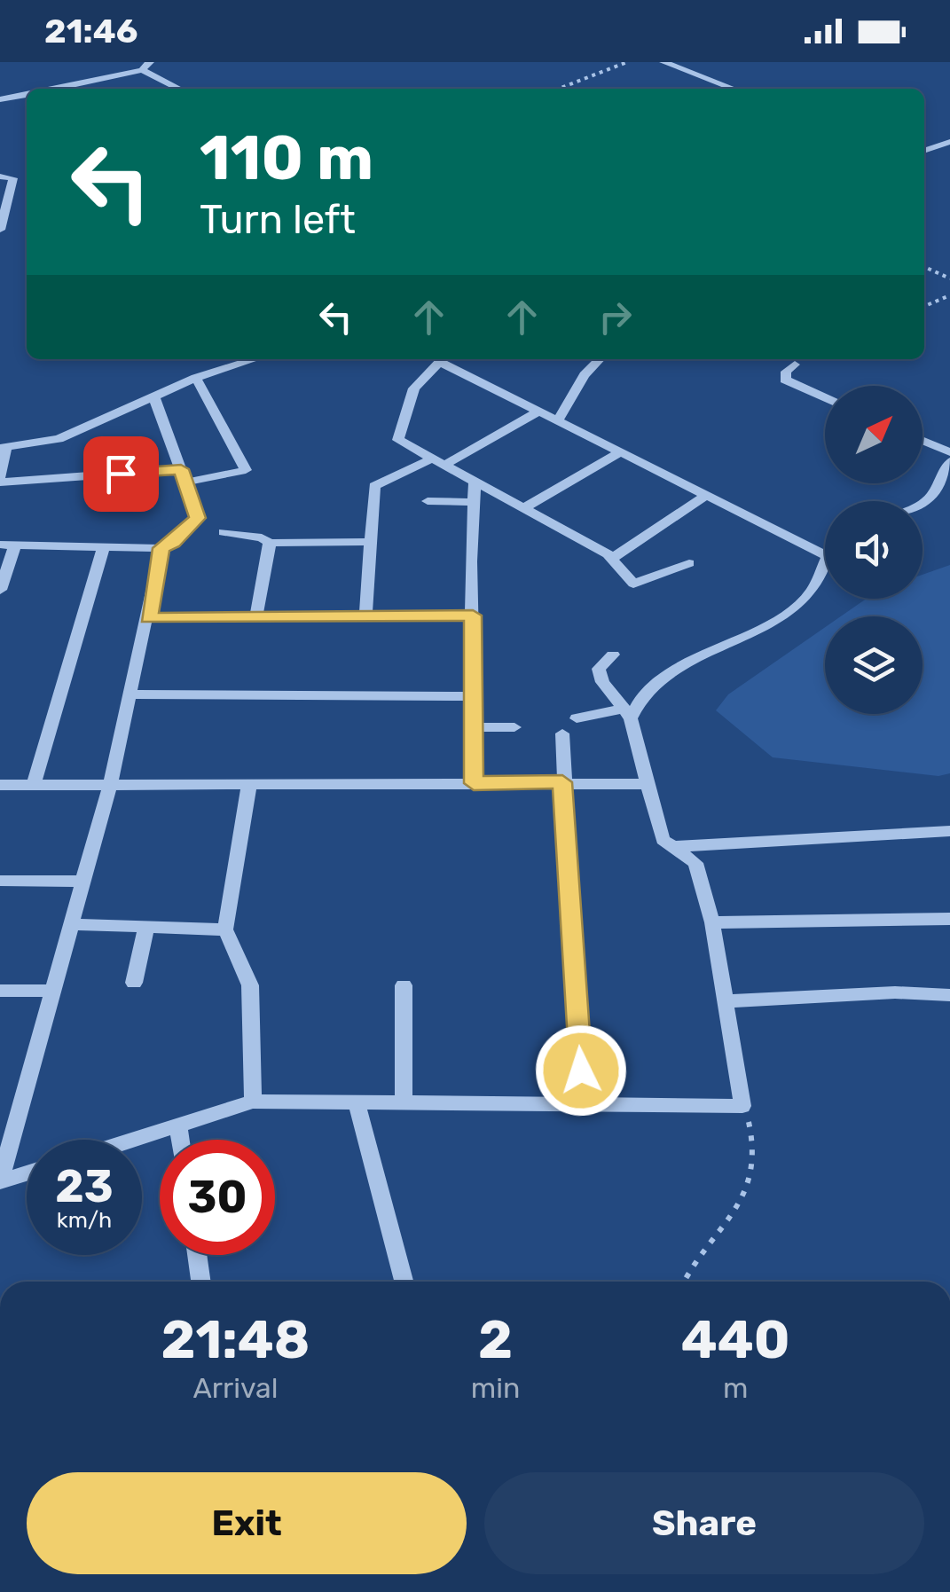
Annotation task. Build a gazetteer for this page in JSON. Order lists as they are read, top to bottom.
{
  "north": "top right",
  "page": {
    "status": "21:46",
    "turn": ["110 m", "Turn left"],
    "speed": "23 km/h",
    "limit": "30",
    "eta": [
      "21:48",
      "Arrival",
      "2",
      "min",
      "440",
      "m"
    ],
    "buttons": ["Exit", "Share"]
  }
}
